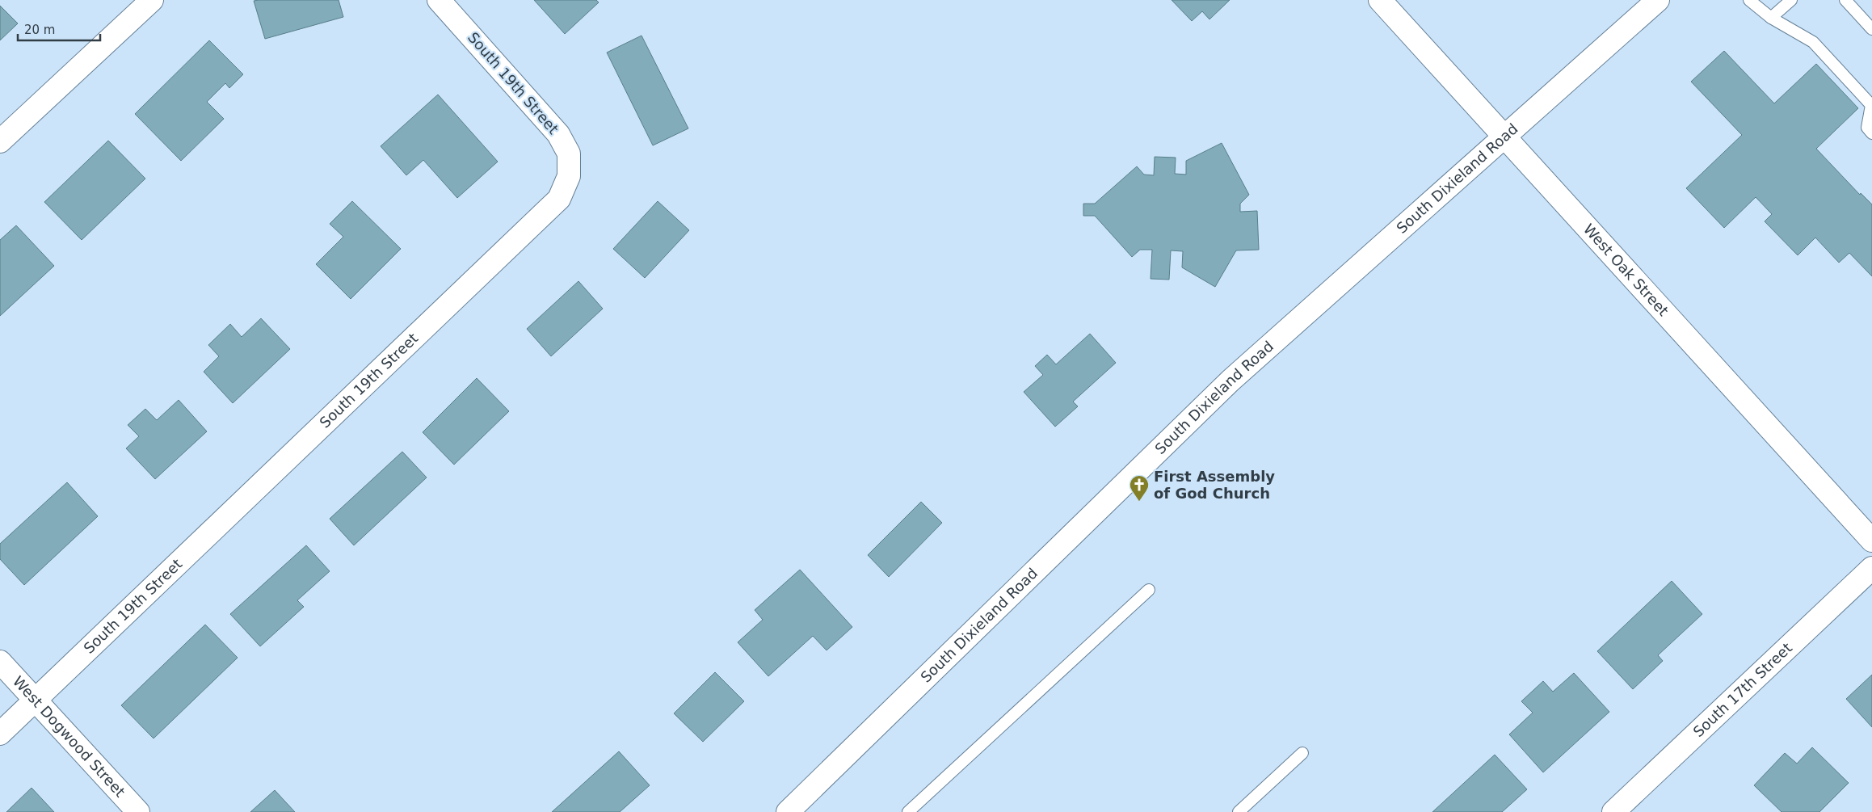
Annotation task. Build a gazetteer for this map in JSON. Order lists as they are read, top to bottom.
{
  "streets": {
    "street": [
      "South 19th Street",
      "South Dixieland Road",
      "West Oak Street",
      "South 17th Street",
      "West Dogwood Street"
    ]
  },
  "crossings": [
    ["South 19th Street", "West Dogwood Street"],
    ["South Dixieland Road", "West Oak Street"]
  ],
  "places": {
    "church": ["First Assembly of God Church"]
  },
  "scale_bar": "20 m"
}
